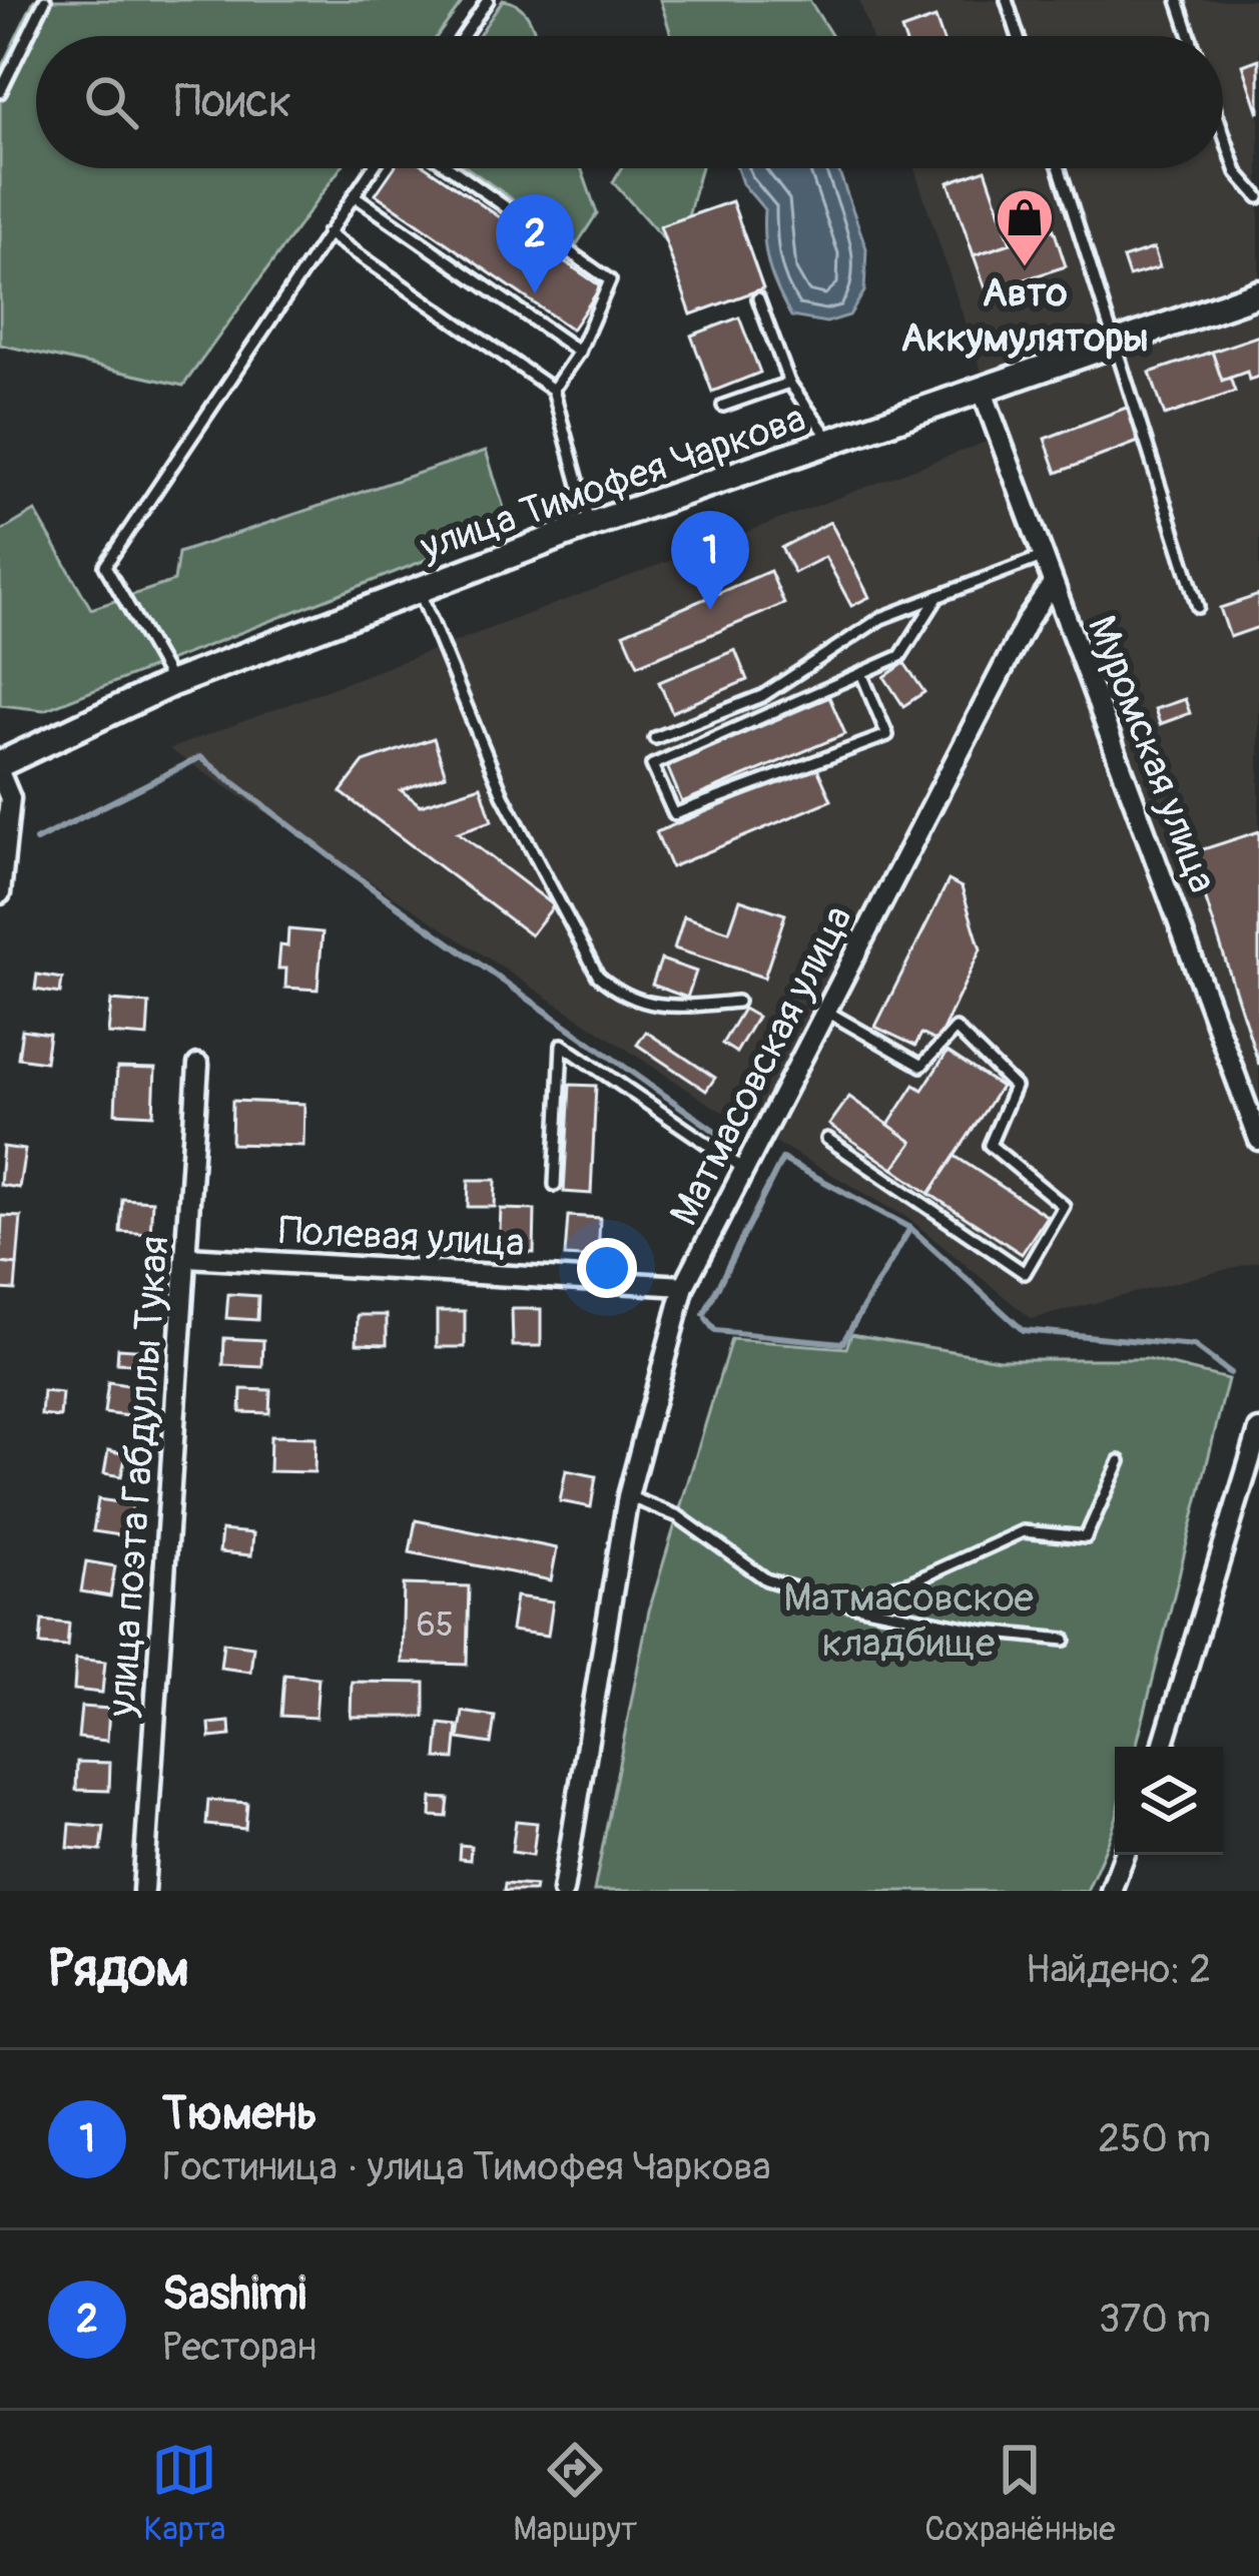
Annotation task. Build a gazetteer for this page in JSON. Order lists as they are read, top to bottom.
{
  "streets": {
    "main road": ["улица Тимофея Чаркова"],
    "street": [
      "Муромская улица",
      "Матмасовская улица",
      "Полевая улица",
      "улица поэта Габдуллы Тукая"
    ]
  },
  "crossings": [
    ["улица Тимофея Чаркова", "Муромская улица"],
    ["Муромская улица", "Матмасовская улица"],
    ["Матмасовская улица", "Полевая улица"],
    ["Полевая улица", "улица поэта Габдуллы Тукая"]
  ],
  "parks": ["Матмасовское кладбище"],
  "places": {
    "shop": ["Авто Аккумуляторы"]
  },
  "house_numbers": ["65"],
  "page": {
    "search": "Поиск",
    "pins": ["2", "1"],
    "heading": ["Рядом", "Найдено: 2"],
    "list": [
      {
        "mark": "1",
        "name": "Тюмень",
        "note": "Гостиница · улица Тимофея Чаркова",
        "value": "250 m"
      },
      {
        "mark": "2",
        "name": "Sashimi",
        "note": "Ресторан",
        "value": "370 m"
      }
    ],
    "nav": ["Карта", "Маршрут", "Сохранённые"]
  }
}
